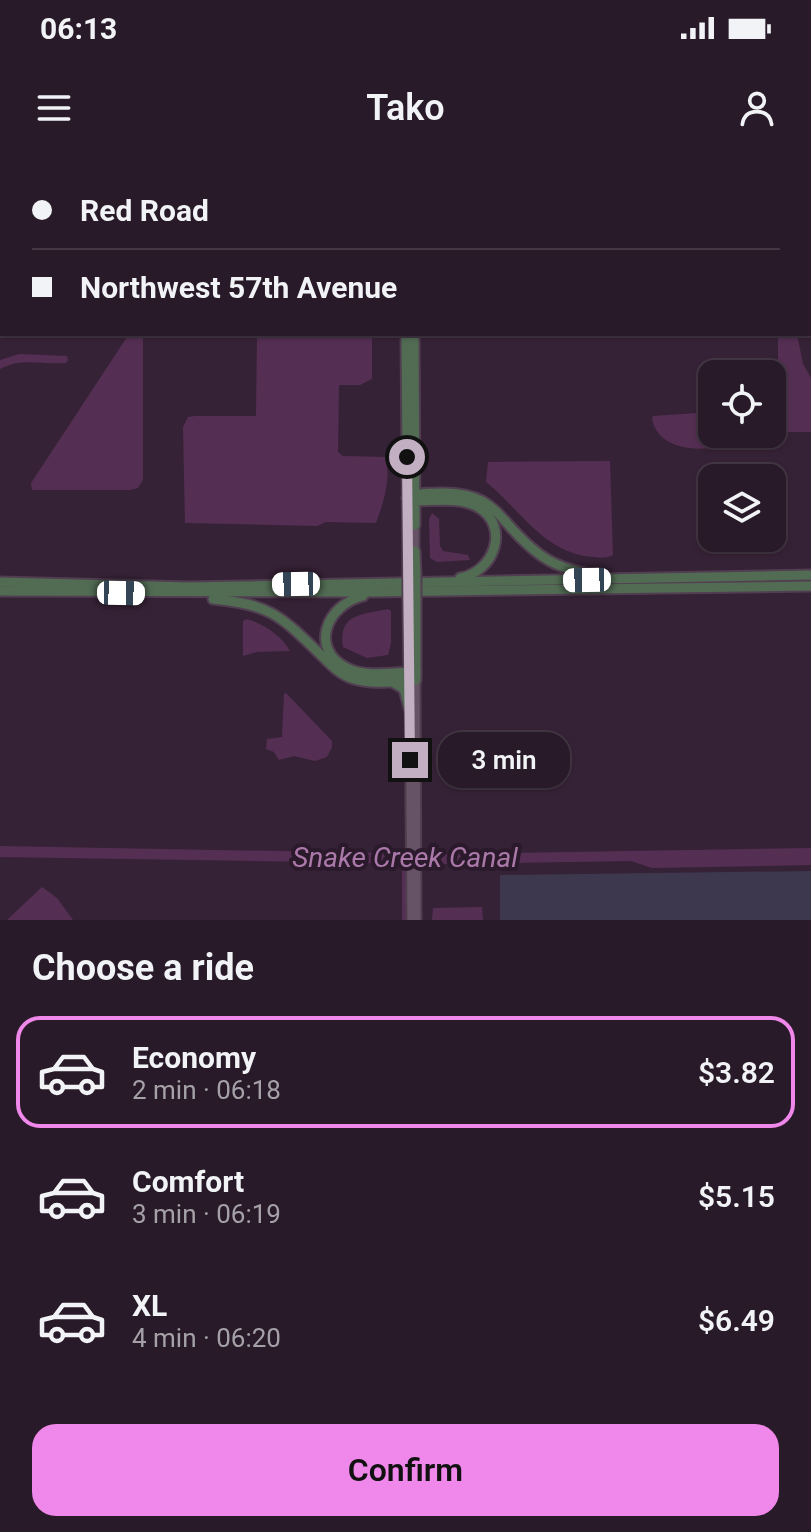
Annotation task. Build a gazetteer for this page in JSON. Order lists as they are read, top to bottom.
{
  "water": ["Snake Creek Canal"],
  "page": {
    "status": "06:13",
    "header": "Tako",
    "banner": ["Red Road", "Northwest 57th Avenue"],
    "bubble": "3 min",
    "heading": "Choose a ride",
    "list": [
      {
        "name": "Economy",
        "note": "2 min · 06:18",
        "value": "$3.82"
      },
      {
        "name": "Comfort",
        "note": "3 min · 06:19",
        "value": "$5.15"
      },
      {
        "name": "XL",
        "note": "4 min · 06:20",
        "value": "$6.49"
      }
    ],
    "buttons": "Confirm"
  }
}
